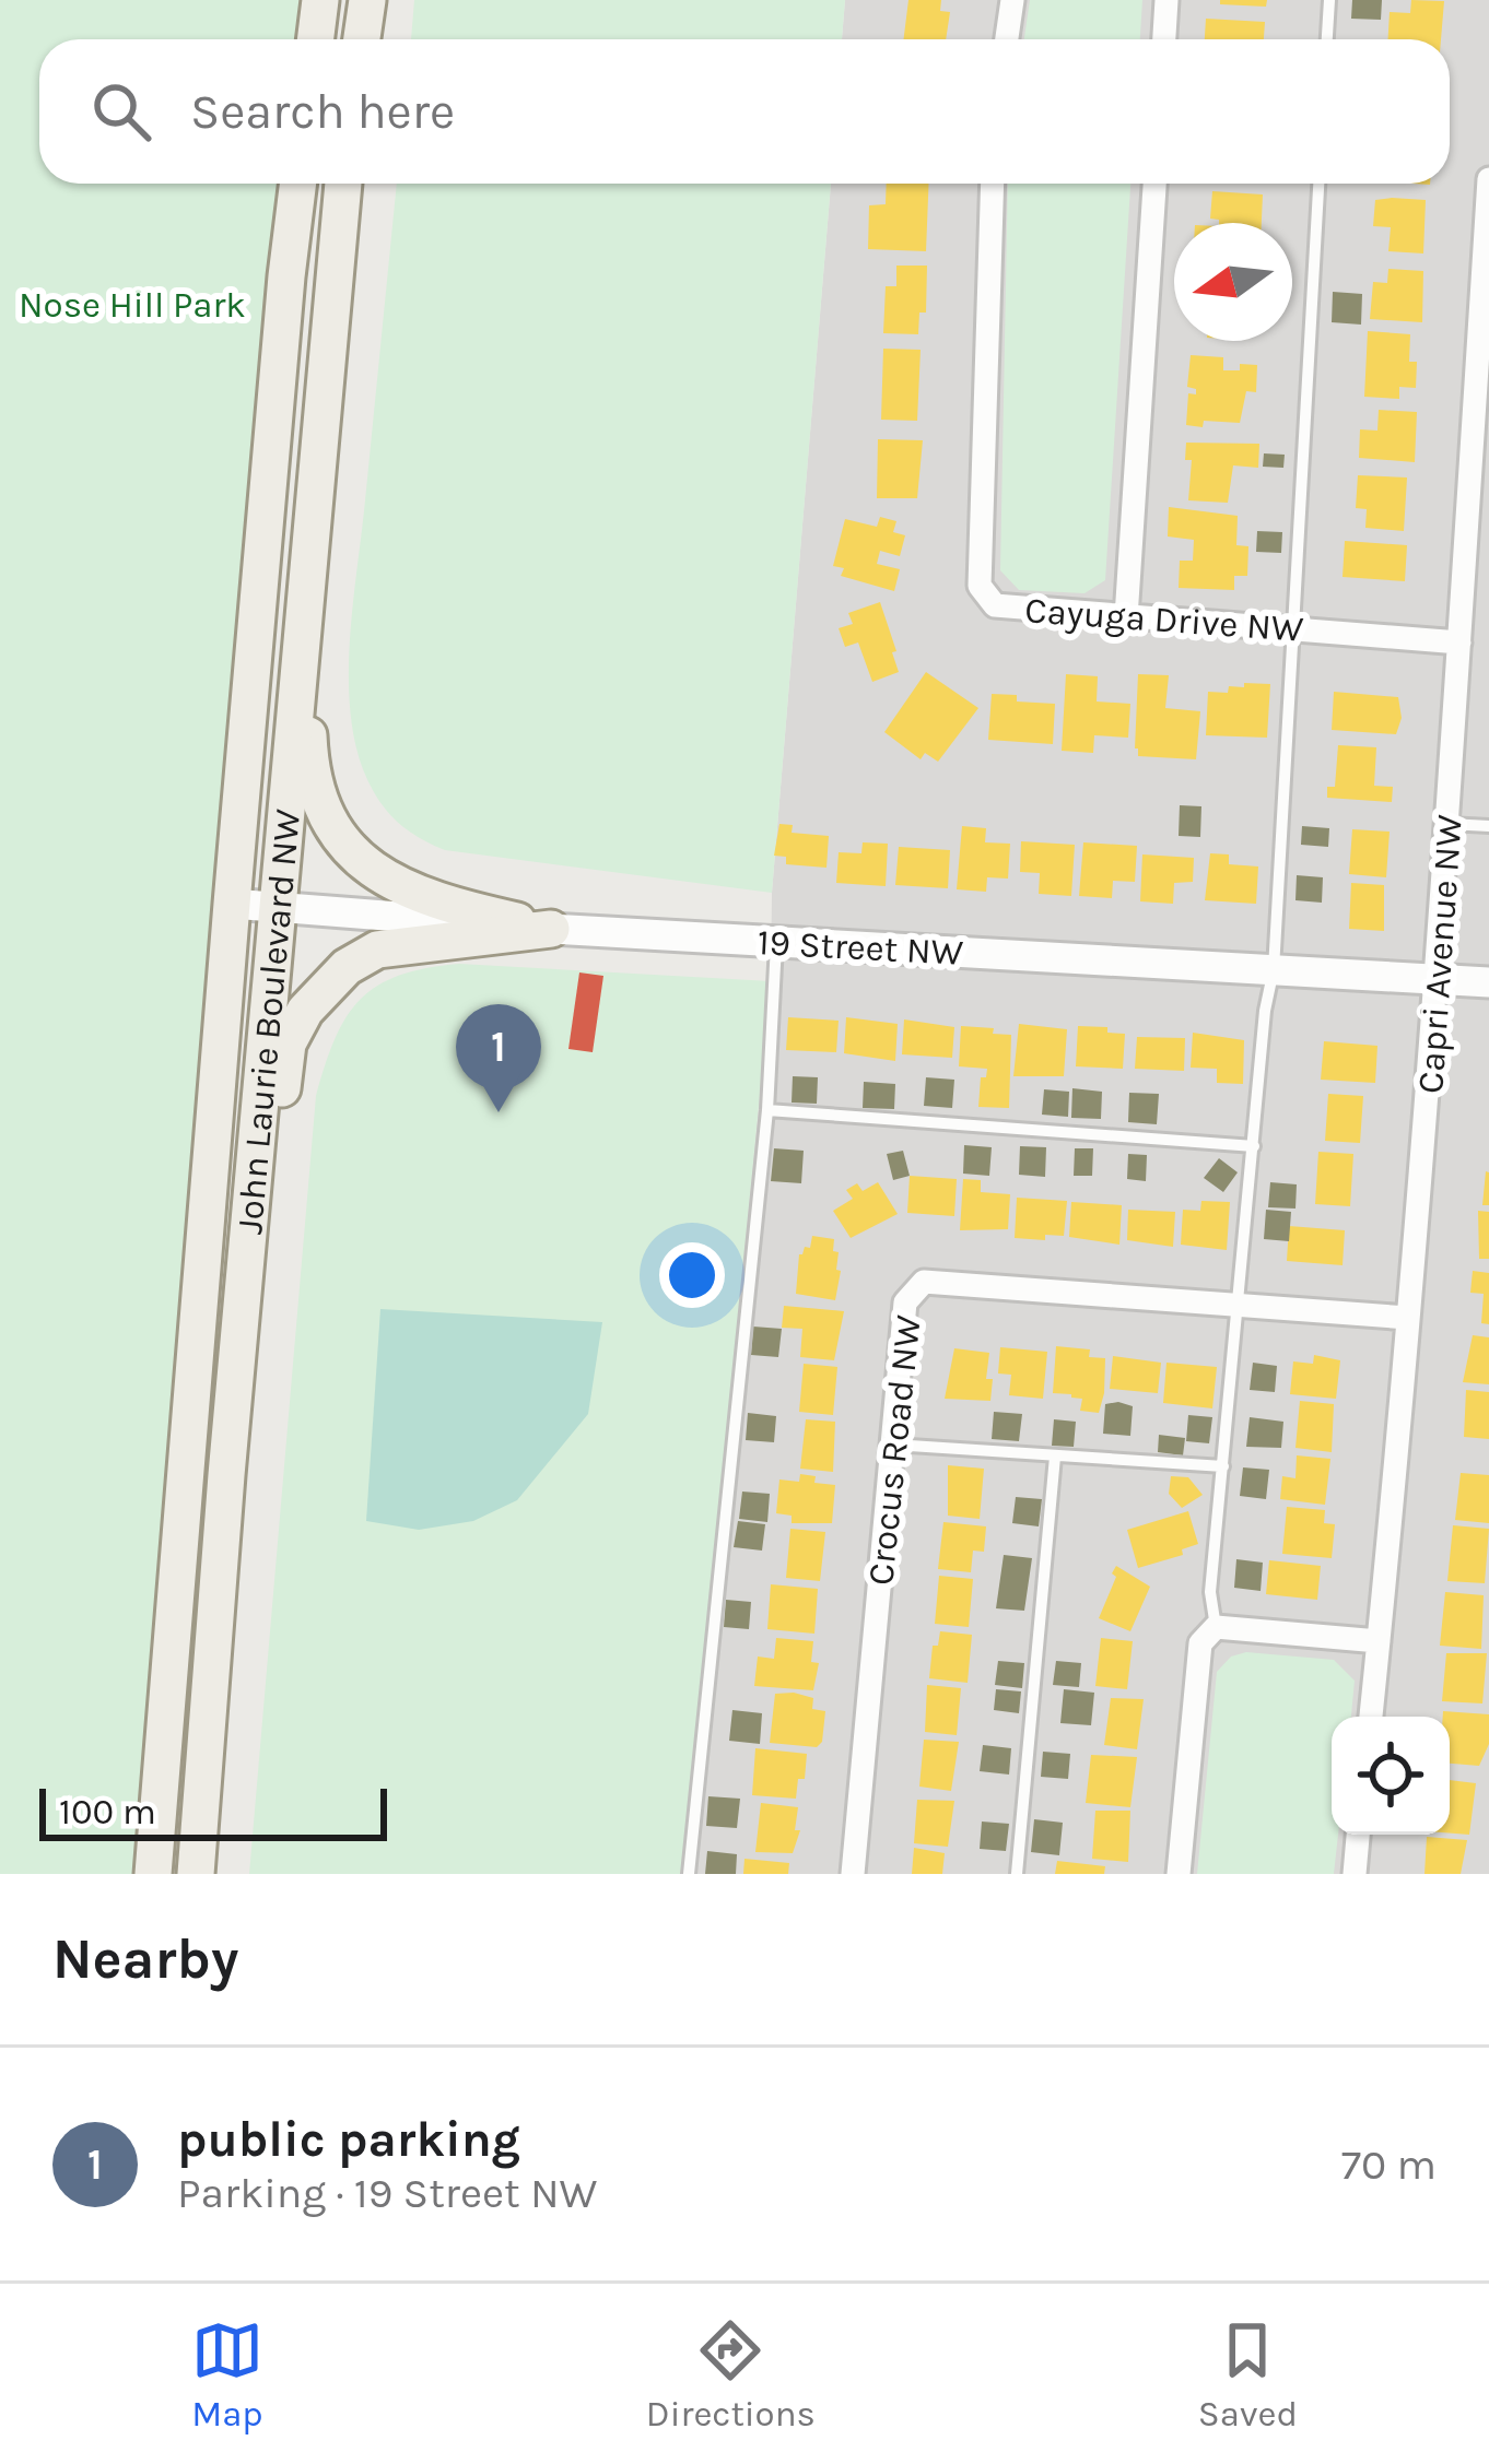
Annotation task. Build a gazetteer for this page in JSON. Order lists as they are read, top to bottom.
{
  "streets": {
    "main road": ["John Laurie Boulevard NW"],
    "street": [
      "Cayuga Drive NW",
      "19 Street NW",
      "Capri Avenue NW",
      "Crocus Road NW"
    ]
  },
  "crossings": [
    ["Cayuga Drive NW", "Capri Avenue NW"],
    ["19 Street NW", "Capri Avenue NW"],
    ["19 Street NW", "John Laurie Boulevard NW"],
    ["Capri Avenue NW", "Crocus Road NW"]
  ],
  "parks": ["Nose Hill Park"],
  "scale_bar": "100 m",
  "north": "left",
  "page": {
    "search": "Search here",
    "pins": "1",
    "scale": "100 m",
    "heading": "Nearby",
    "list": [
      {
        "mark": "1",
        "name": "public parking",
        "note": "Parking · 19 Street NW",
        "value": "70 m"
      }
    ],
    "nav": ["Map", "Directions", "Saved"]
  }
}
